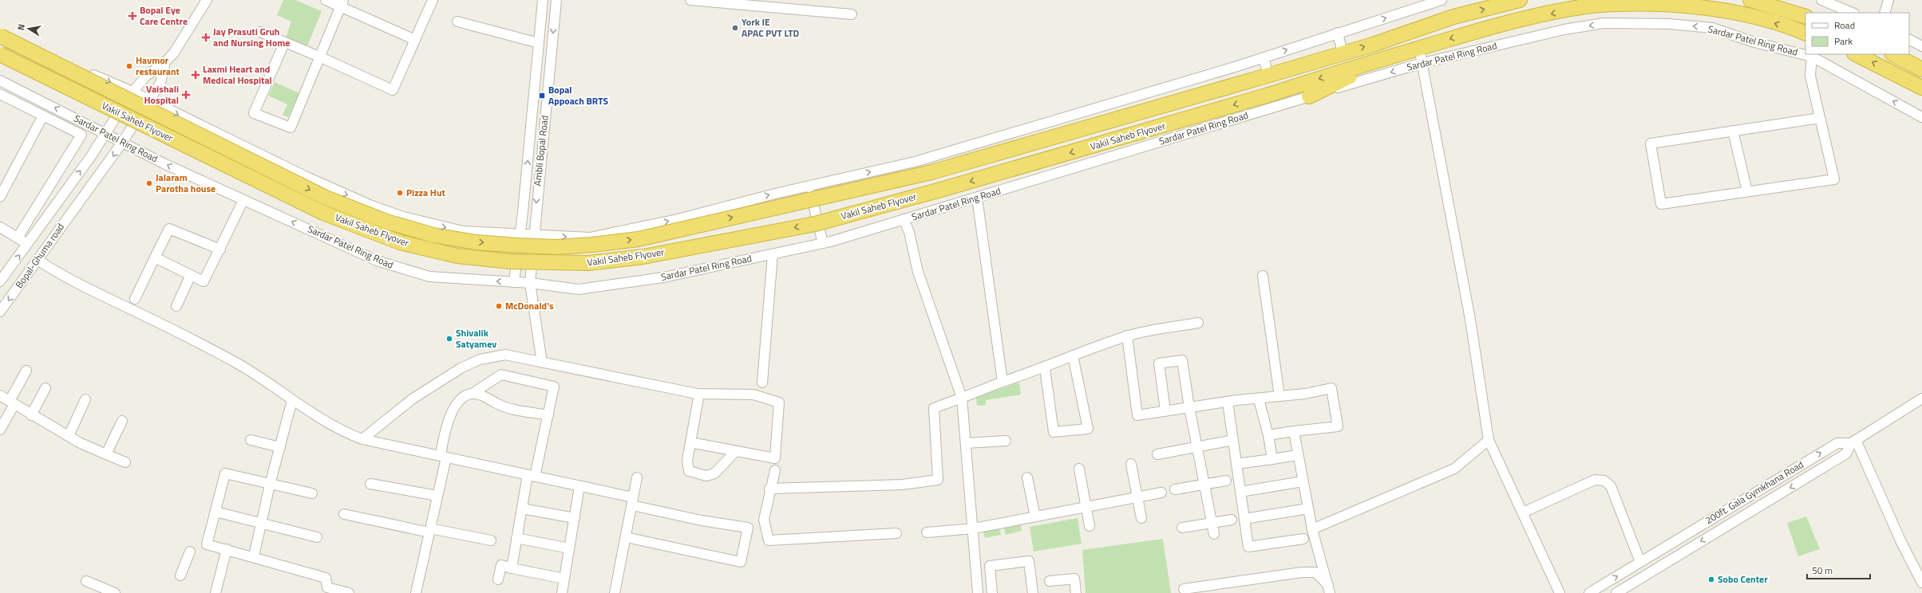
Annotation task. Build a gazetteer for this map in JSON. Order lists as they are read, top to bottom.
{
  "streets": {
    "highway": ["Sardar Patel Ring Road", "Vakil Saheb Flyover"],
    "street": ["Ambli Bopal Road", "Bopal-Ghuma road", "200ft. Gala Gymkhana Road"]
  },
  "crossings": [
    ["Sardar Patel Ring Road", "Vakil Saheb Flyover"],
    ["Sardar Patel Ring Road", "Ambli Bopal Road"],
    ["Sardar Patel Ring Road", "Bopal-Ghuma road"]
  ],
  "one_way": ["Sardar Patel Ring Road"],
  "places": {
    "health": [
      "Bopal Eye Care Centre",
      "Jay Prasuti Gruh and Nursing Home",
      "Laxmi Heart and Medical Hospital",
      "Vaishali Hospital"
    ],
    "other": [
      "York IE APAC PVT LTD",
      "Havmor restaurant",
      "Jalaram Parotha house",
      "Pizza Hut",
      "McDonald's",
      "Shivalik Satyamev",
      "Sobo Center"
    ],
    "transit": ["Bopal Appoach BRTS"]
  },
  "legend": ["Road", "Park"],
  "scale_bar": "50 m",
  "north": "left"
}
